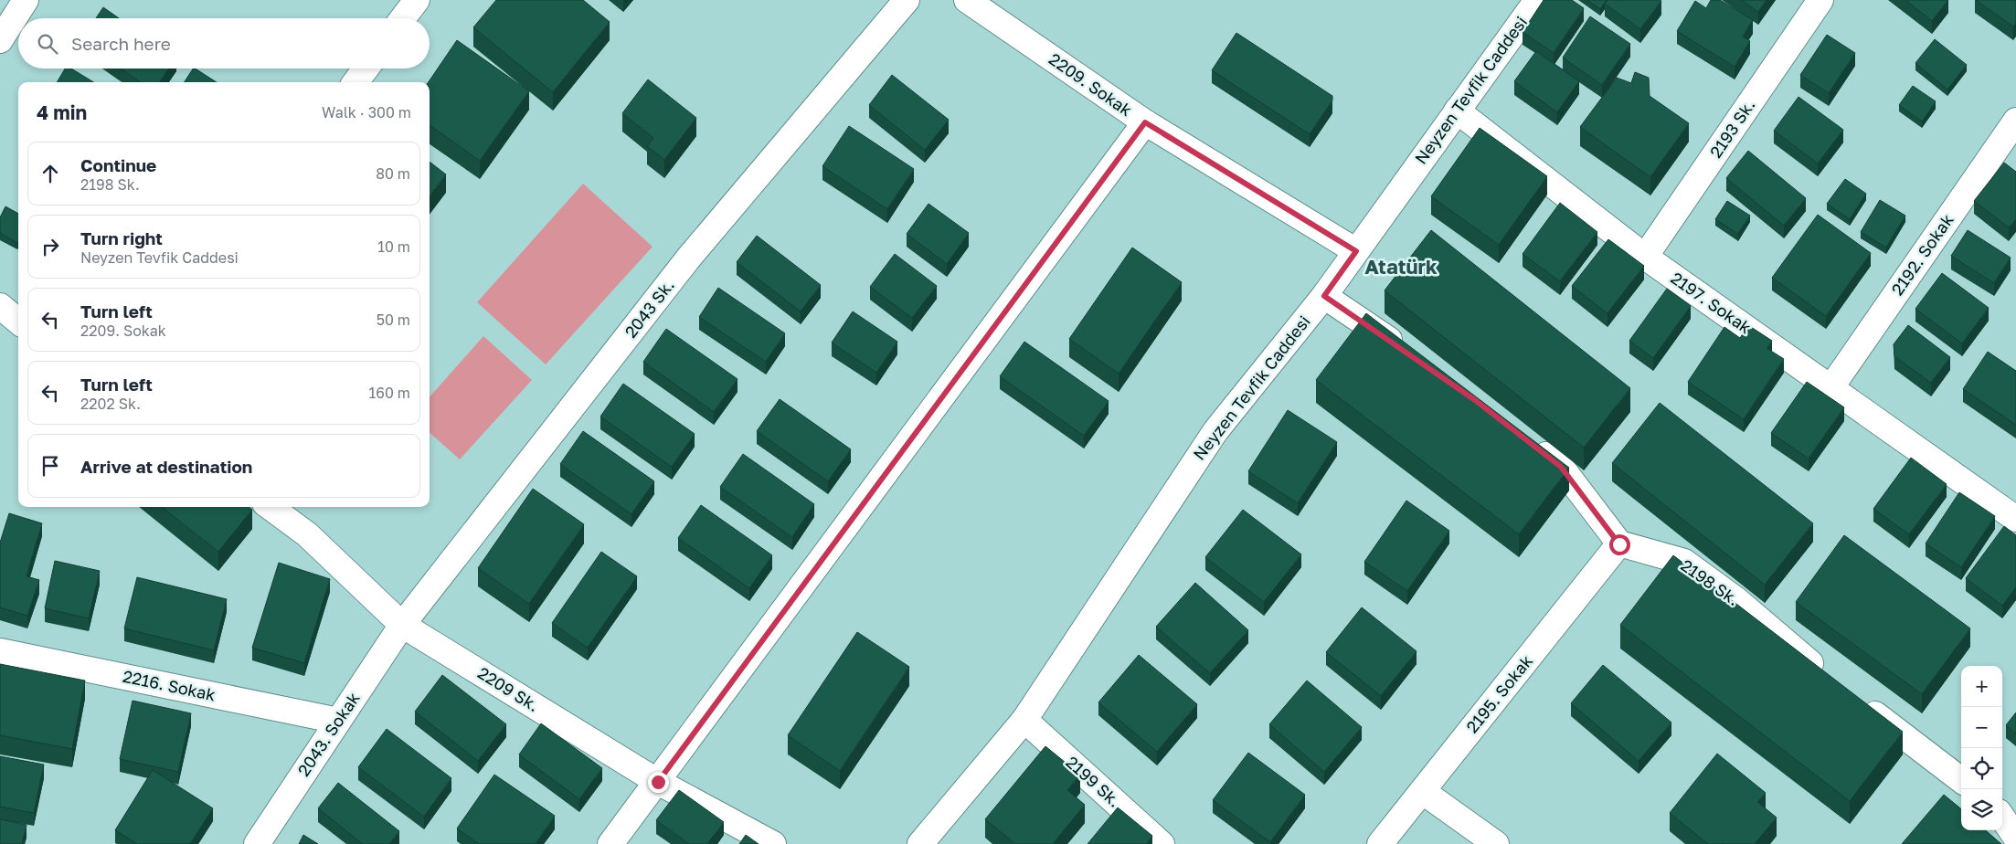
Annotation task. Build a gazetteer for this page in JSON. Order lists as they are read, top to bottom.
{
  "streets": {
    "street": [
      "2209. Sokak",
      "Neyzen Tevfik Caddesi",
      "2193 Sk.",
      "2192. Sokak",
      "2197. Sokak",
      "2043 Sk.",
      "2198 Sk.",
      "2216. Sokak",
      "2209 Sk.",
      "2195. Sokak",
      "2043. Sokak",
      "2199 Sk."
    ]
  },
  "crossings": [
    ["2209. Sokak", "Neyzen Tevfik Caddesi"],
    ["Neyzen Tevfik Caddesi", "2197. Sokak"],
    ["Neyzen Tevfik Caddesi", "2199 Sk."],
    ["2193 Sk.", "2197. Sokak"],
    ["2192. Sokak", "2197. Sokak"],
    ["2043 Sk.", "2209 Sk."],
    ["2043 Sk.", "2043. Sokak"],
    ["2198 Sk.", "2195. Sokak"],
    ["2216. Sokak", "2043. Sokak"],
    ["2209 Sk.", "2043. Sokak"]
  ],
  "districts": ["Atatürk"],
  "page": {
    "search": "Search here",
    "heading": ["4 min", "Walk · 300 m"],
    "list": [
      ["Continue", "2198 Sk.", "80 m"],
      ["Turn right", "Neyzen Tevfik Caddesi", "10 m"],
      ["Turn left", "2209. Sokak", "50 m"],
      ["Turn left", "2202 Sk.", "160 m"],
      "Arrive at destination"
    ],
    "map_buttons": ["+", "−"]
  }
}
